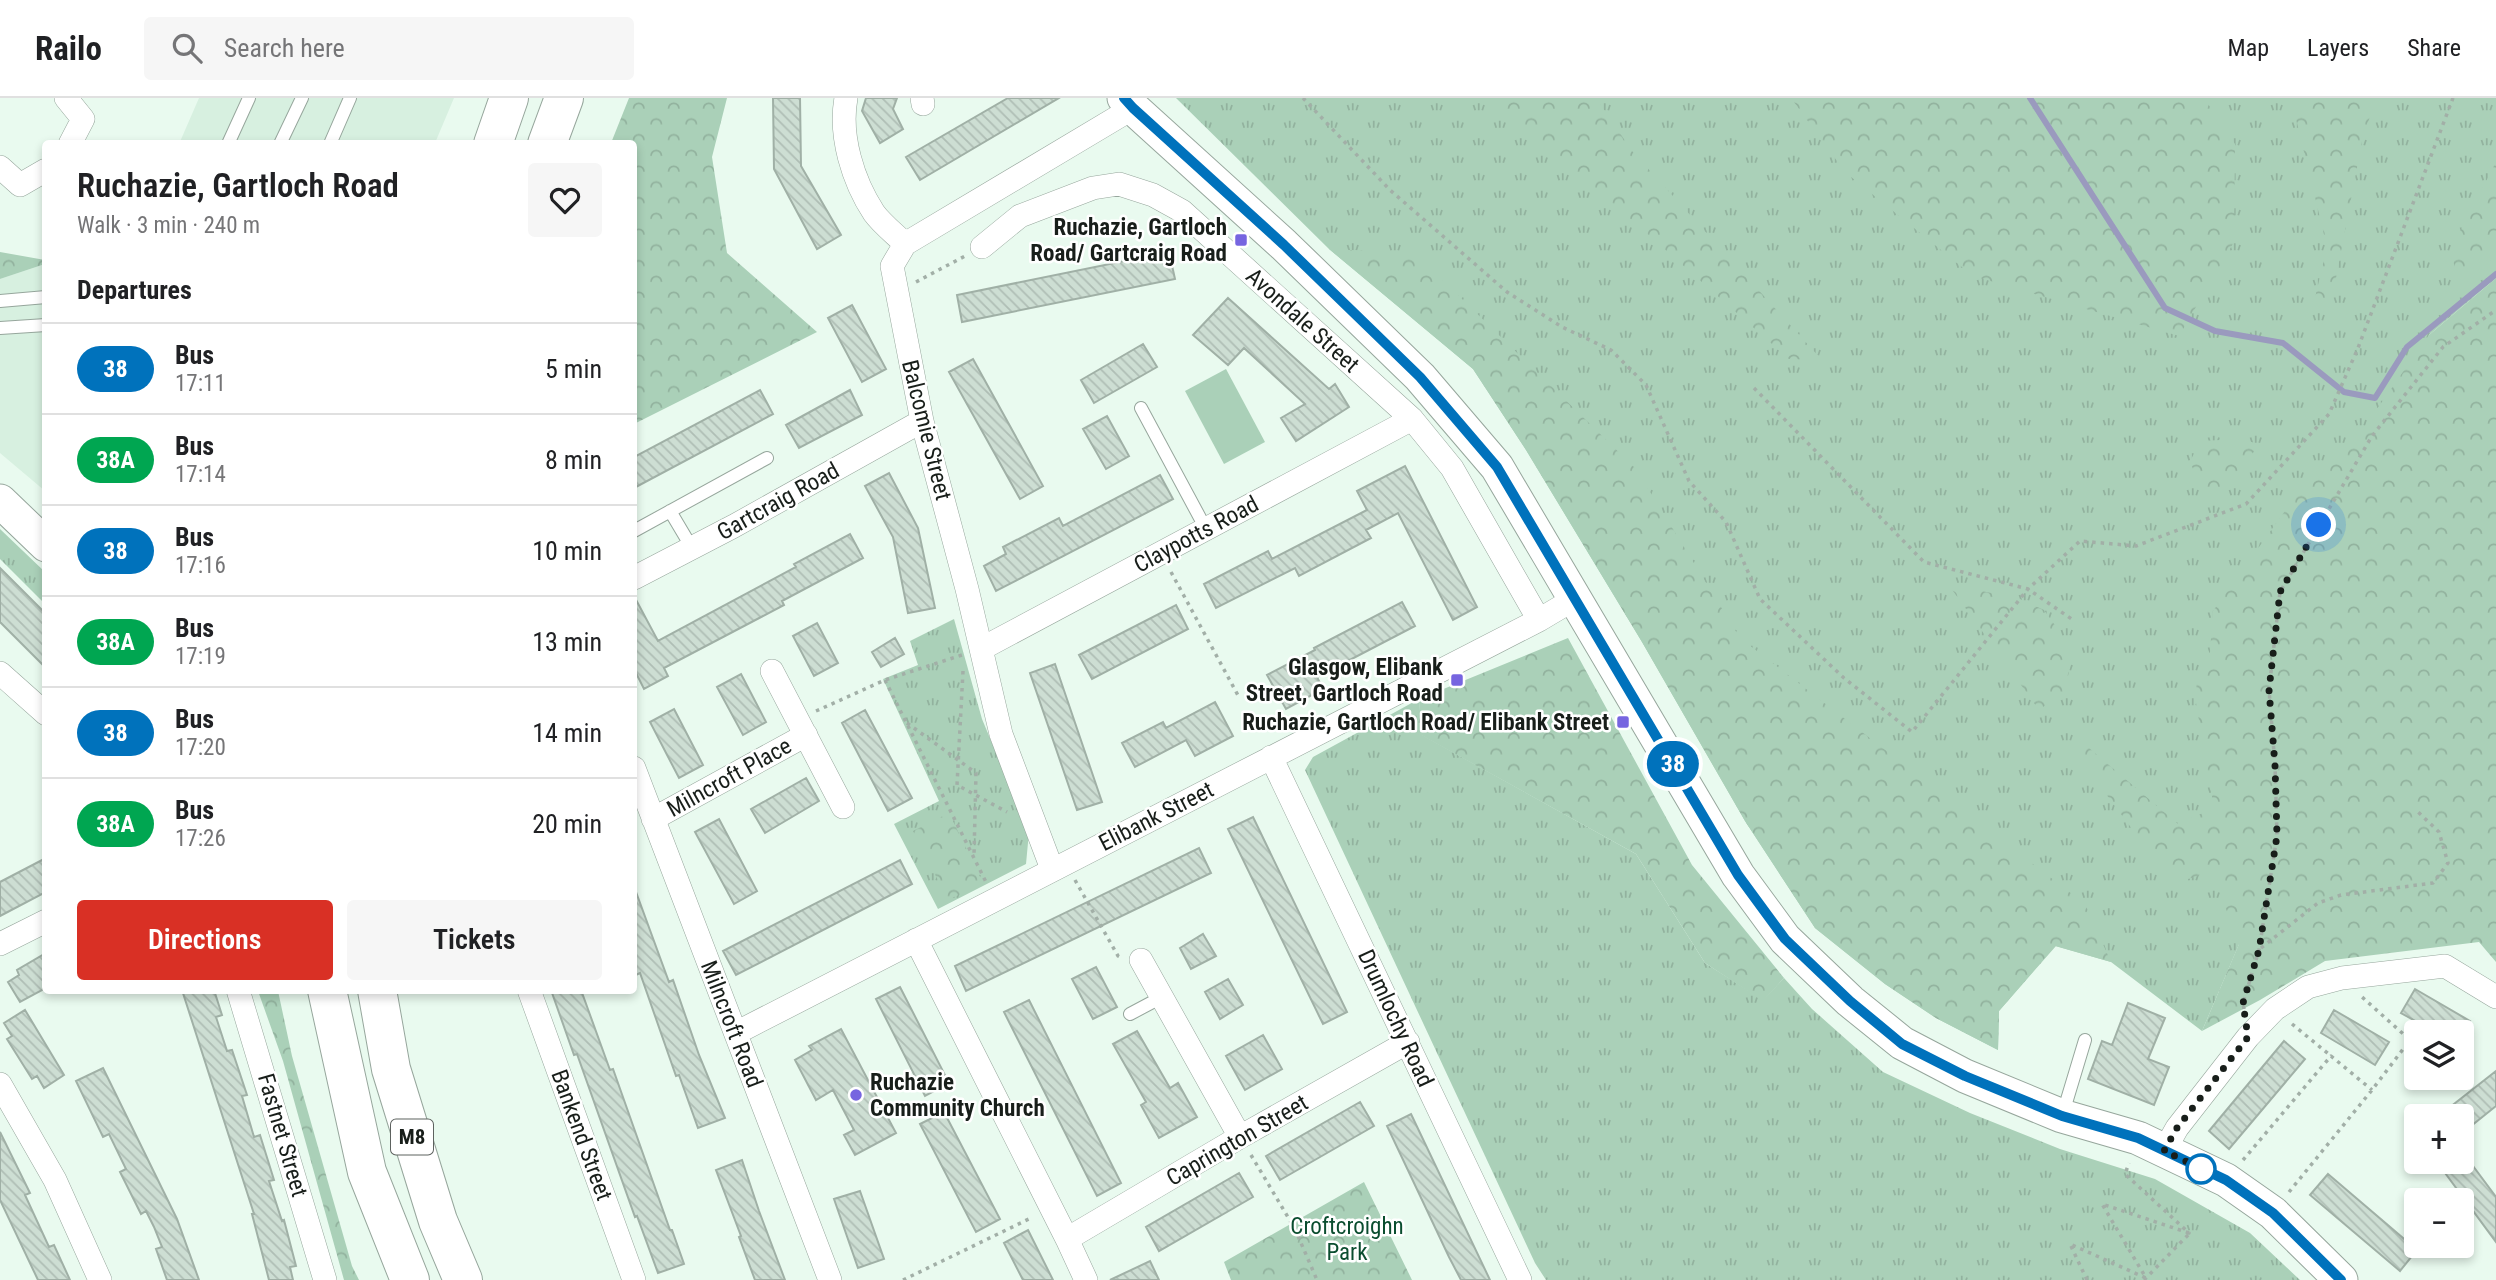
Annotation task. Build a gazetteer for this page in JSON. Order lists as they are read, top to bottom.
{
  "streets": {
    "highway": ["M8"],
    "street": [
      "Avondale Street",
      "Balcomie Street",
      "Gartcraig Road",
      "Claypotts Road",
      "Milncroft Place",
      "Elibank Street",
      "Drumlochy Road",
      "Milncroft Road",
      "Fastnet Street",
      "Bankend Street",
      "Caprington Street"
    ]
  },
  "crossings": [
    ["Avondale Street", "Claypotts Road"],
    ["Avondale Street", "Elibank Street"],
    ["Balcomie Street", "Gartcraig Road"],
    ["Balcomie Street", "Claypotts Road"],
    ["Balcomie Street", "Elibank Street"],
    ["Milncroft Place", "Milncroft Road"],
    ["Elibank Street", "Drumlochy Road"],
    ["Elibank Street", "Milncroft Road"],
    ["Drumlochy Road", "Caprington Street"]
  ],
  "parks": ["Croftcroighn Park"],
  "places": {
    "transit": ["Ruchazie, Gartloch Road/ Gartcraig Road", "Glasgow, Elibank Street, Gartloch Road", "Ruchazie, Gartloch Road/ Elibank Street"],
    "other": ["Ruchazie Community Church"]
  },
  "lines": ["bus line 38"],
  "page": {
    "header": "Railo",
    "search": "Search here",
    "nav": ["Map", "Layers", "Share"],
    "on_map": "38",
    "heading": [
      ["Ruchazie, Gartloch Road", "Walk · 3 min · 240 m"],
      "Departures"
    ],
    "list": [
      {
        "mark": "38",
        "name": "Bus",
        "note": "17:11",
        "value": "5 min"
      },
      {
        "mark": "38A",
        "name": "Bus",
        "note": "17:14",
        "value": "8 min"
      },
      {
        "mark": "38",
        "name": "Bus",
        "note": "17:16",
        "value": "10 min"
      },
      {
        "mark": "38A",
        "name": "Bus",
        "note": "17:19",
        "value": "13 min"
      },
      {
        "mark": "38",
        "name": "Bus",
        "note": "17:20",
        "value": "14 min"
      },
      {
        "mark": "38A",
        "name": "Bus",
        "note": "17:26",
        "value": "20 min"
      }
    ],
    "buttons": ["Directions", "Tickets"],
    "map_buttons": ["+", "−"]
  }
}
